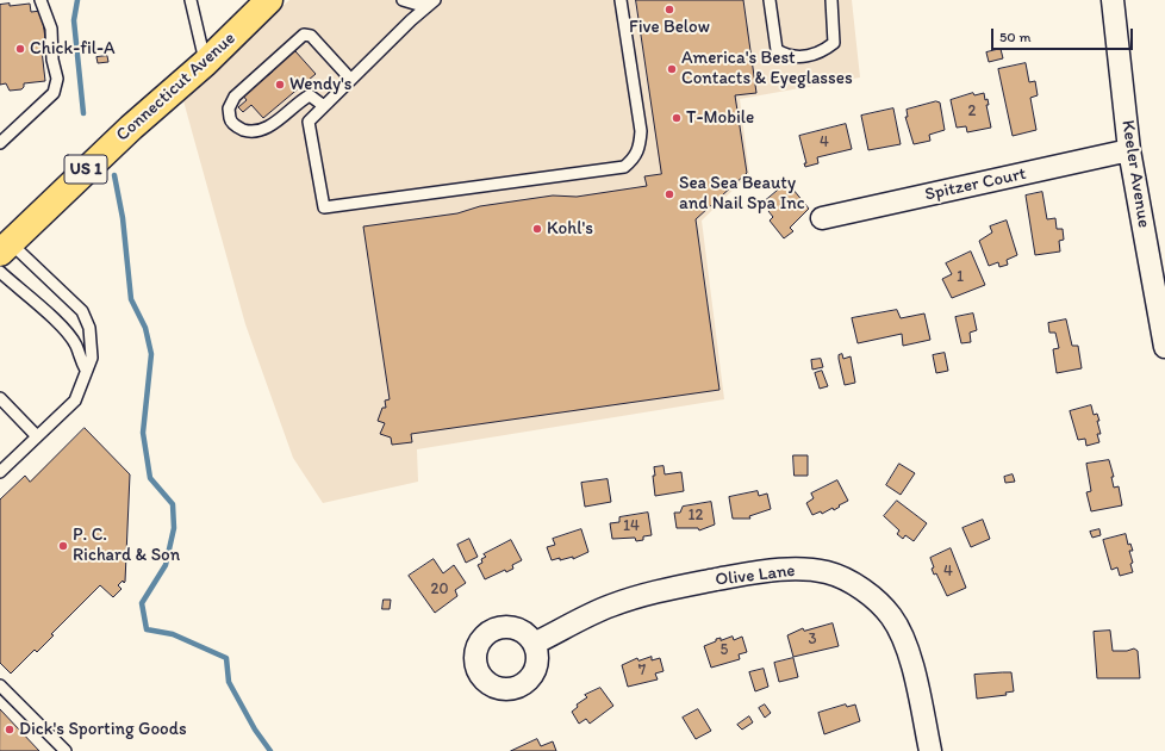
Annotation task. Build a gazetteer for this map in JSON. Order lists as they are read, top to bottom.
{
  "streets": {
    "main road": ["Connecticut Avenue", "US 1"],
    "street": ["Keeler Avenue", "Spitzer Court", "Olive Lane"]
  },
  "crossings": [
    ["Keeler Avenue", "Spitzer Court"]
  ],
  "places": [
    "Five Below",
    "Chick-fil-A",
    "America's Best Contacts & Eyeglasses",
    "Wendy's",
    "T-Mobile",
    "Sea Sea Beauty and Nail Spa Inc",
    "Kohl's",
    "P. C. Richard & Son",
    "Dick's Sporting Goods"
  ],
  "house_numbers": [
    "2",
    "4",
    "1",
    "12",
    "14",
    "4",
    "20",
    "3",
    "5",
    "7"
  ],
  "scale_bar": "50 m"
}
